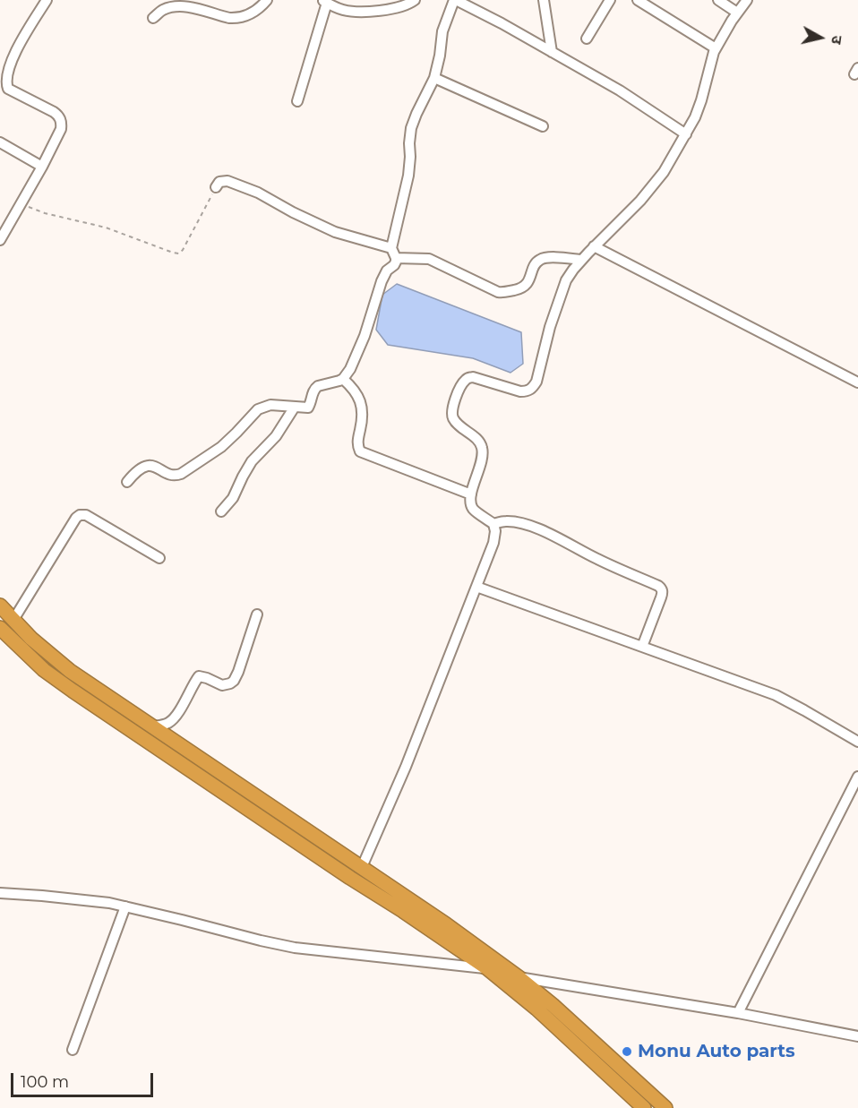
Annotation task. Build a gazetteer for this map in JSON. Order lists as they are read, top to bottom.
{
  "places": ["Monu Auto parts"],
  "scale_bar": "100 m",
  "north": "right"
}
